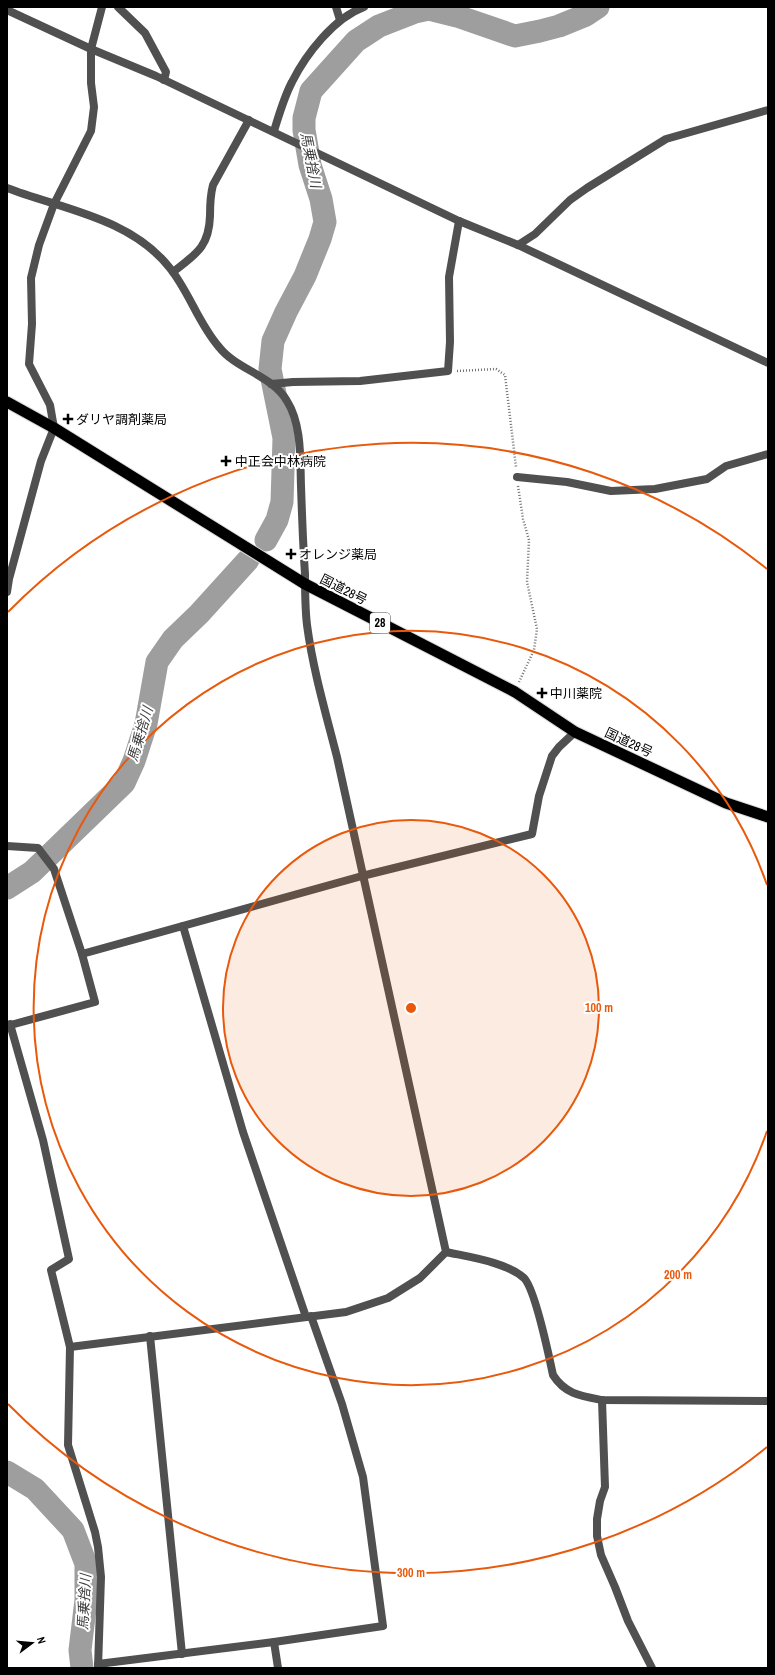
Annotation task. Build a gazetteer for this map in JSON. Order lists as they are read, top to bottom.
{
  "streets": {
    "highway": ["国道28号", "28"]
  },
  "water": ["馬乗捨川"],
  "places": {
    "health": [
      "ダリヤ調剤薬局",
      "中正会中林病院",
      "オレンジ薬局",
      "中川薬院"
    ]
  },
  "north": "right",
  "rings": ["100 m", "200 m", "300 m"]
}
